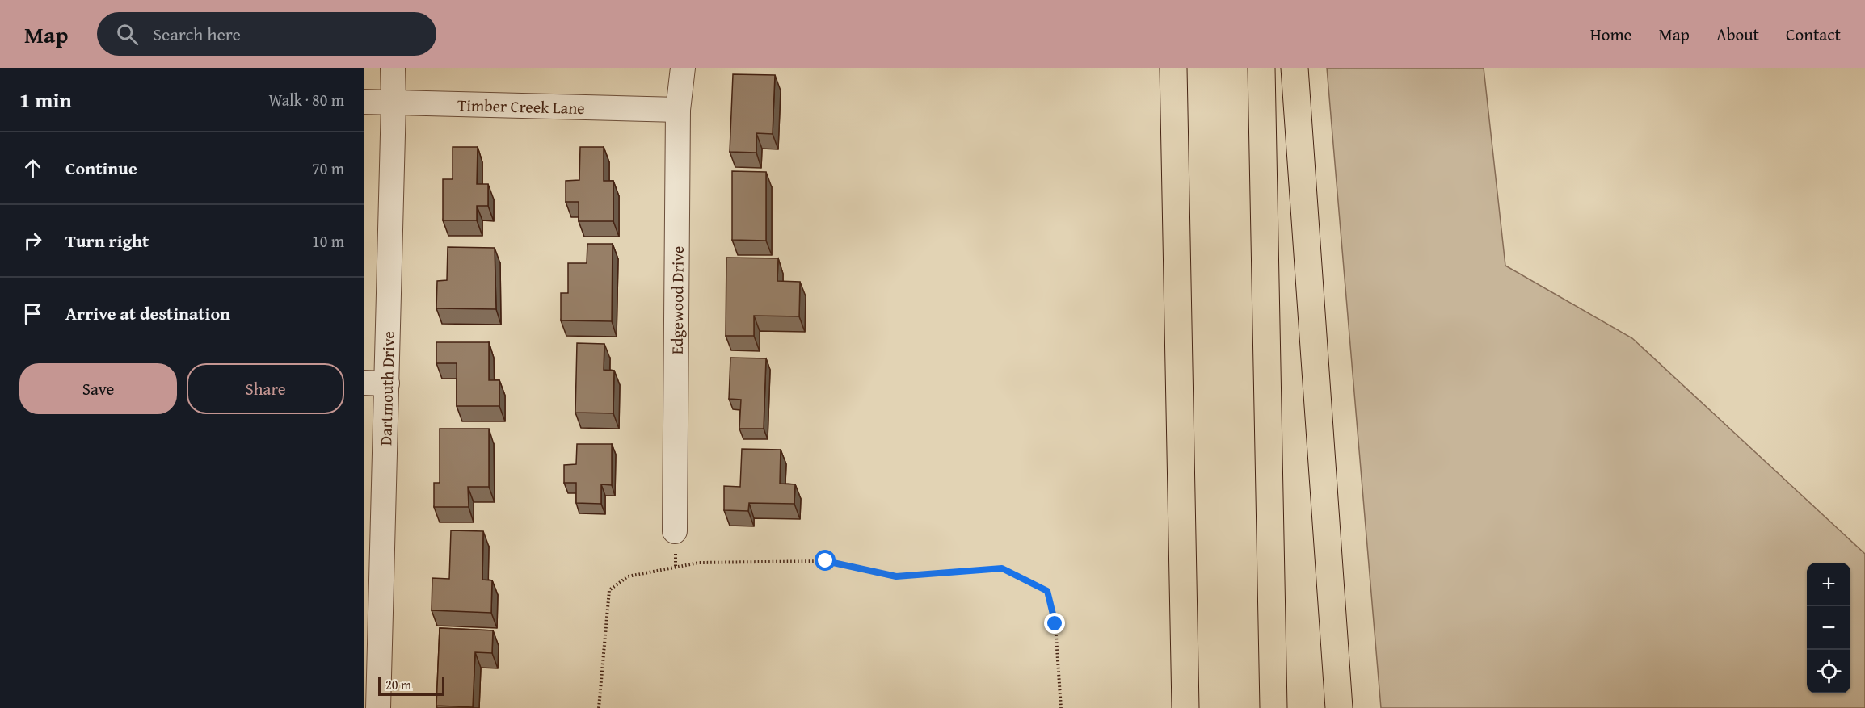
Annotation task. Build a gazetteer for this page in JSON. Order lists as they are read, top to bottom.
{
  "streets": {
    "street": ["Timber Creek Lane", "Edgewood Drive", "Dartmouth Drive"]
  },
  "crossings": [
    ["Timber Creek Lane", "Edgewood Drive"],
    ["Timber Creek Lane", "Dartmouth Drive"]
  ],
  "scale_bar": "20 m",
  "page": {
    "header": "Map",
    "search": "Search here",
    "nav": [
      "Home",
      "Map",
      "About",
      "Contact"
    ],
    "heading": ["1 min", "Walk · 80 m"],
    "list": [
      ["Continue", "70 m"],
      ["Turn right", "10 m"],
      "Arrive at destination"
    ],
    "buttons": ["Save", "Share"],
    "map_buttons": ["+", "−"],
    "scale": "20 m"
  }
}
